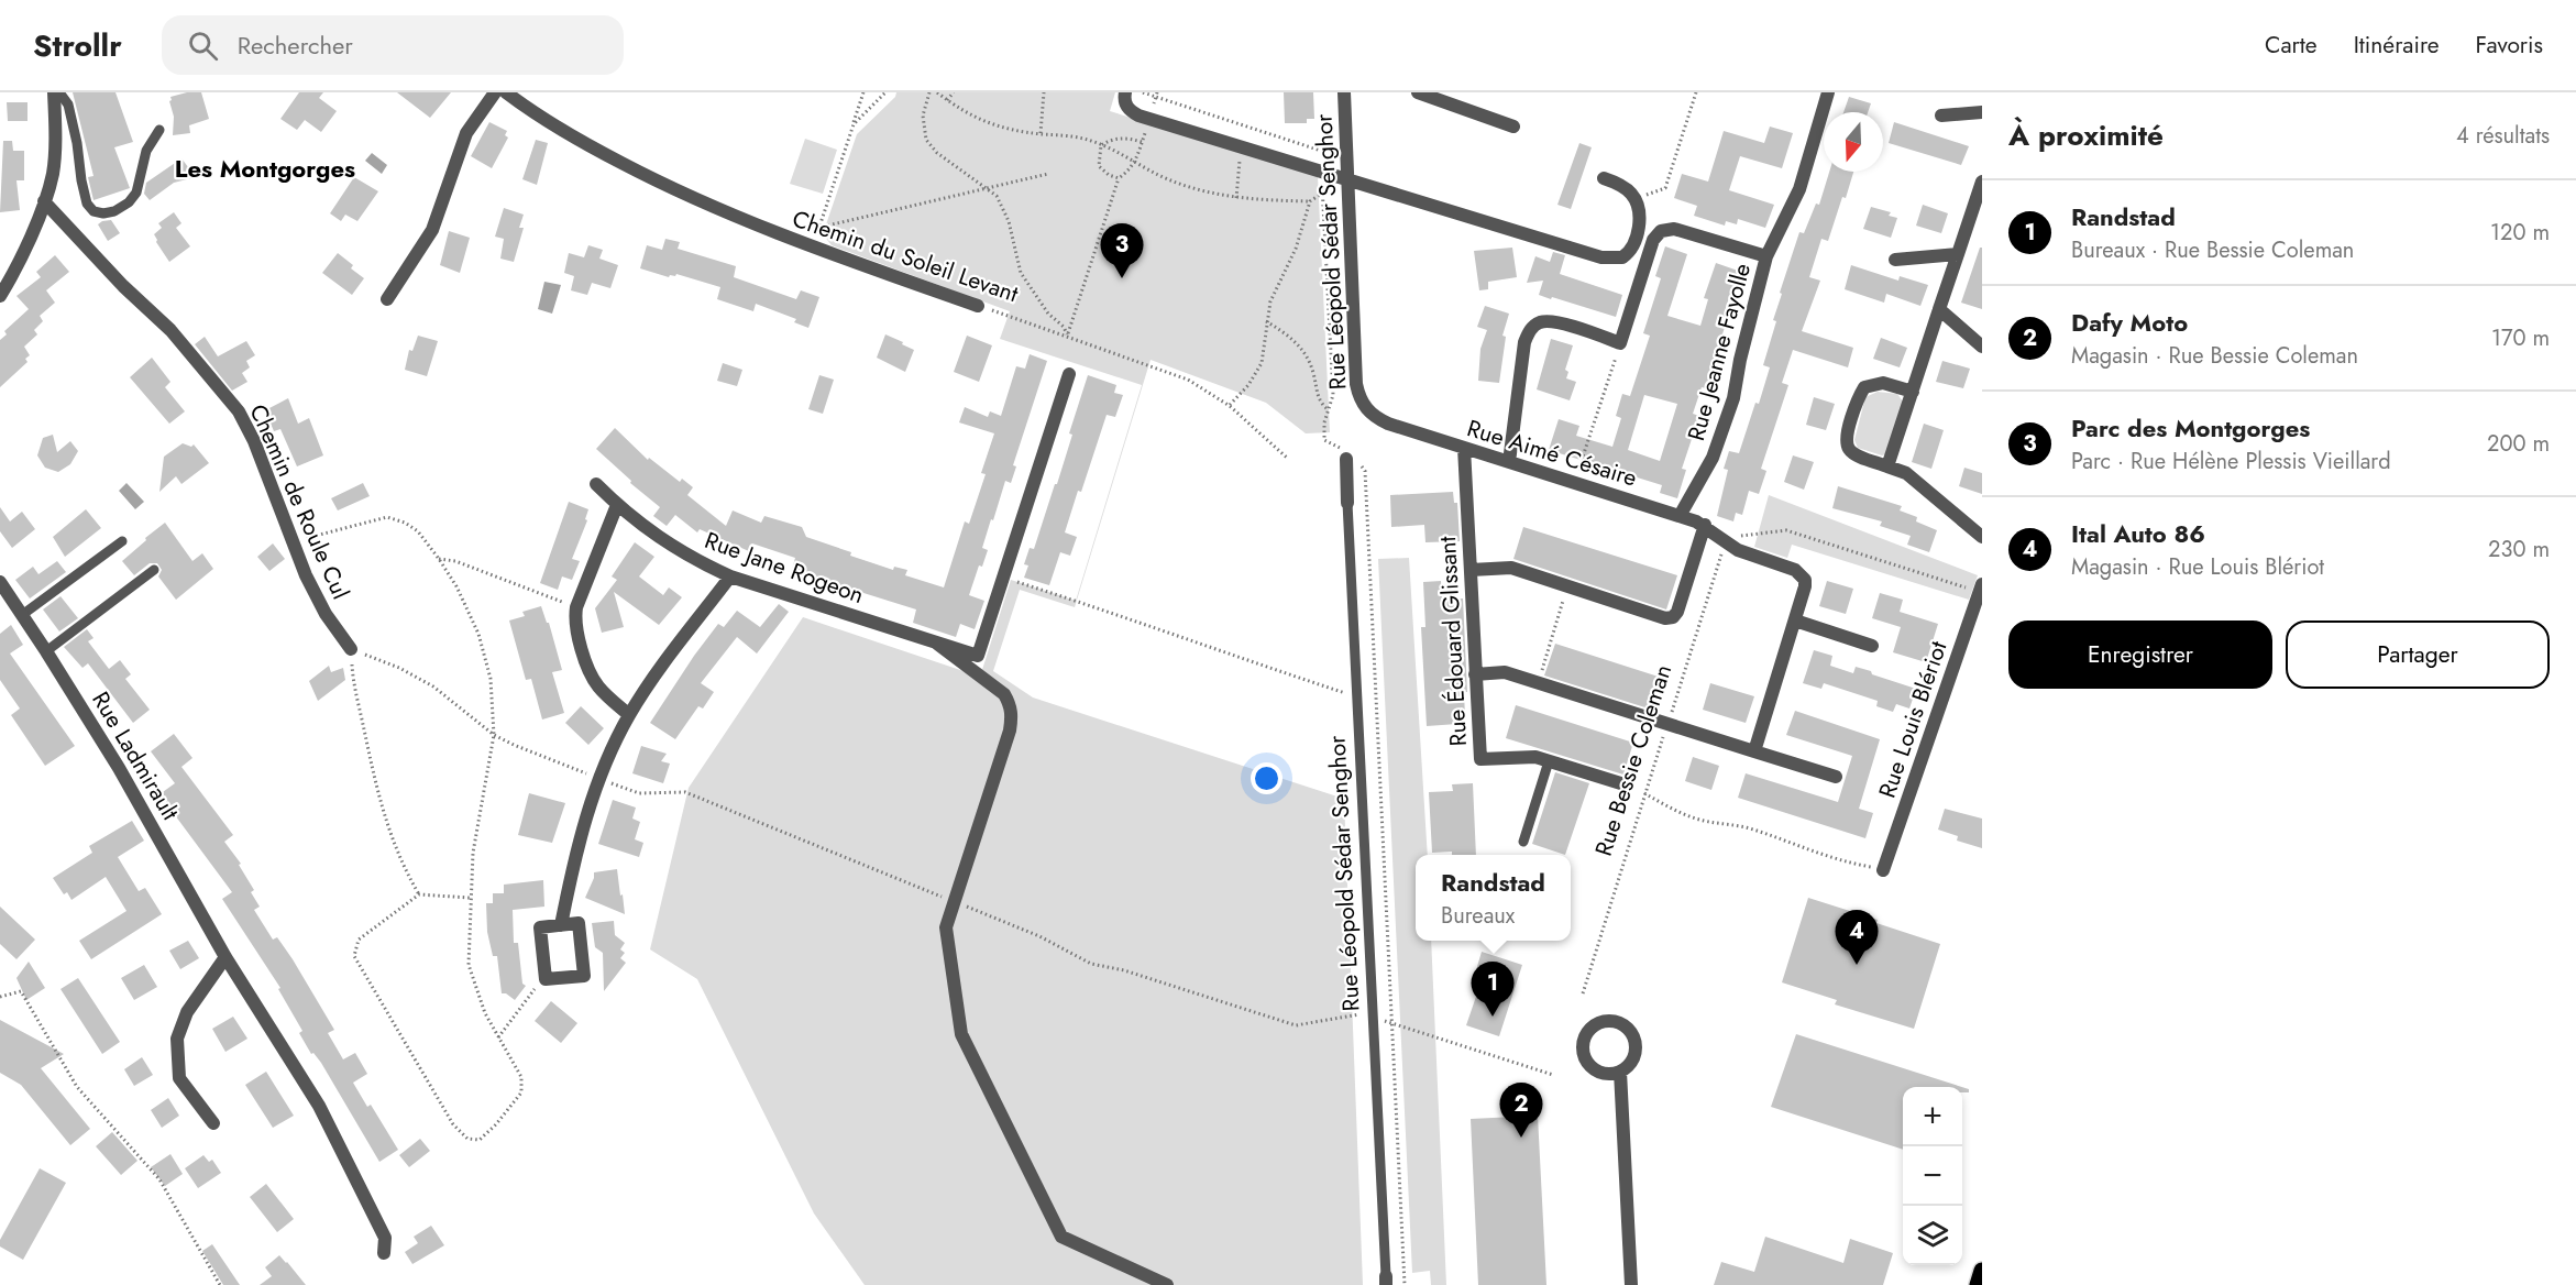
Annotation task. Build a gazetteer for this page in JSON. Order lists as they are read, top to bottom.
{
  "streets": {
    "street": [
      "Rue Léopold Sédar Senghor",
      "Chemin du Soleil Levant",
      "Rue Jeanne Fayolle",
      "Rue Aimé Césaire",
      "Chemin de Roule Cul",
      "Rue Jane Rogeon",
      "Rue Édouard Glissant",
      "Rue Louis Blériot",
      "Rue Ladmirault"
    ],
    "path": ["Rue Bessie Coleman"]
  },
  "crossings": [
    ["Rue Léopold Sédar Senghor", "Rue Aimé Césaire"],
    ["Rue Jeanne Fayolle", "Rue Aimé Césaire"],
    ["Rue Aimé Césaire", "Rue Édouard Glissant"],
    ["Rue Aimé Césaire", "Rue Bessie Coleman"]
  ],
  "districts": ["Les Montgorges"],
  "north": "bottom",
  "page": {
    "header": "Strollr",
    "search": "Rechercher",
    "nav": ["Carte", "Itinéraire", "Favoris"],
    "heading": ["À proximité", "4 résultats"],
    "list": [
      {
        "mark": "1",
        "name": "Randstad",
        "note": "Bureaux · Rue Bessie Coleman",
        "value": "120 m"
      },
      {
        "mark": "2",
        "name": "Dafy Moto",
        "note": "Magasin · Rue Bessie Coleman",
        "value": "170 m"
      },
      {
        "mark": "3",
        "name": "Parc des Montgorges",
        "note": "Parc · Rue Hélène Plessis Vieillard",
        "value": "200 m"
      },
      {
        "mark": "4",
        "name": "Ital Auto 86",
        "note": "Magasin · Rue Louis Blériot",
        "value": "230 m"
      }
    ],
    "pins": [
      "3",
      "4",
      "1",
      "2"
    ],
    "buttons": ["Enregistrer", "Partager"],
    "popup": ["Randstad", "Bureaux"],
    "map_buttons": ["+", "−"]
  }
}
